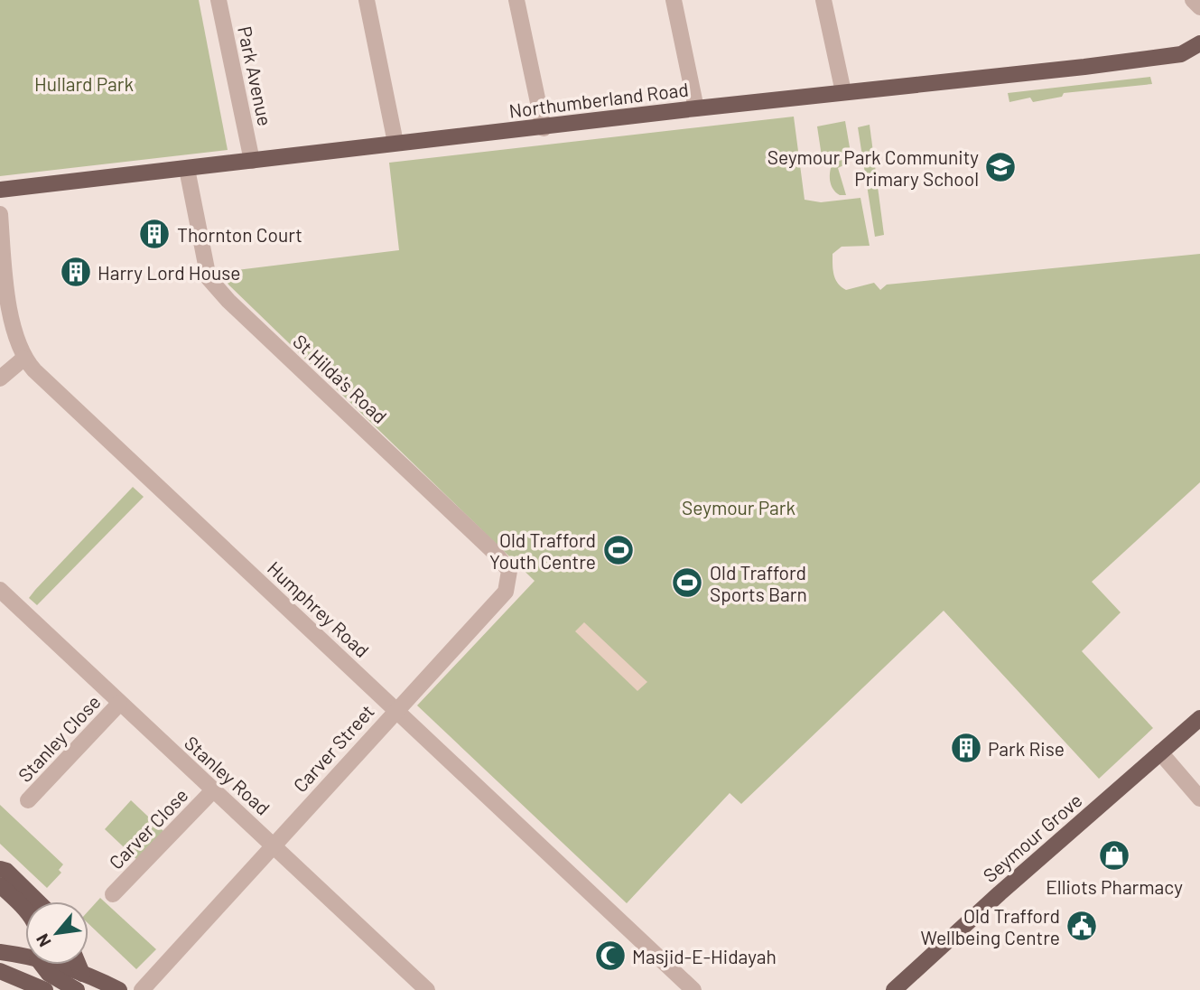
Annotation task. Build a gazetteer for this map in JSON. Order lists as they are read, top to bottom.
{
  "streets": {
    "main road": ["Northumberland Road", "Seymour Grove"],
    "street": [
      "Park Avenue",
      "St Hilda's Road",
      "Humphrey Road",
      "Stanley Close",
      "Carver Street",
      "Stanley Road",
      "Carver Close"
    ]
  },
  "crossings": [
    ["Park Avenue", "Northumberland Road"],
    ["Northumberland Road", "St Hilda's Road"],
    ["St Hilda's Road", "Carver Street"],
    ["Humphrey Road", "Carver Street"],
    ["Stanley Close", "Stanley Road"],
    ["Carver Street", "Stanley Road"],
    ["Stanley Road", "Carver Close"]
  ],
  "parks": ["Hullard Park", "Seymour Park"],
  "places": {
    "school or university": ["Seymour Park Community Primary School"],
    "building": ["Thornton Court", "Harry Lord House", "Park Rise"],
    "sports": ["Old Trafford Youth Centre", "Old Trafford Sports Barn"],
    "shop": ["Elliots Pharmacy"],
    "public building": ["Old Trafford Wellbeing Centre"],
    "mosque": ["Masjid-E-Hidayah"]
  },
  "north": "bottom left"
}
